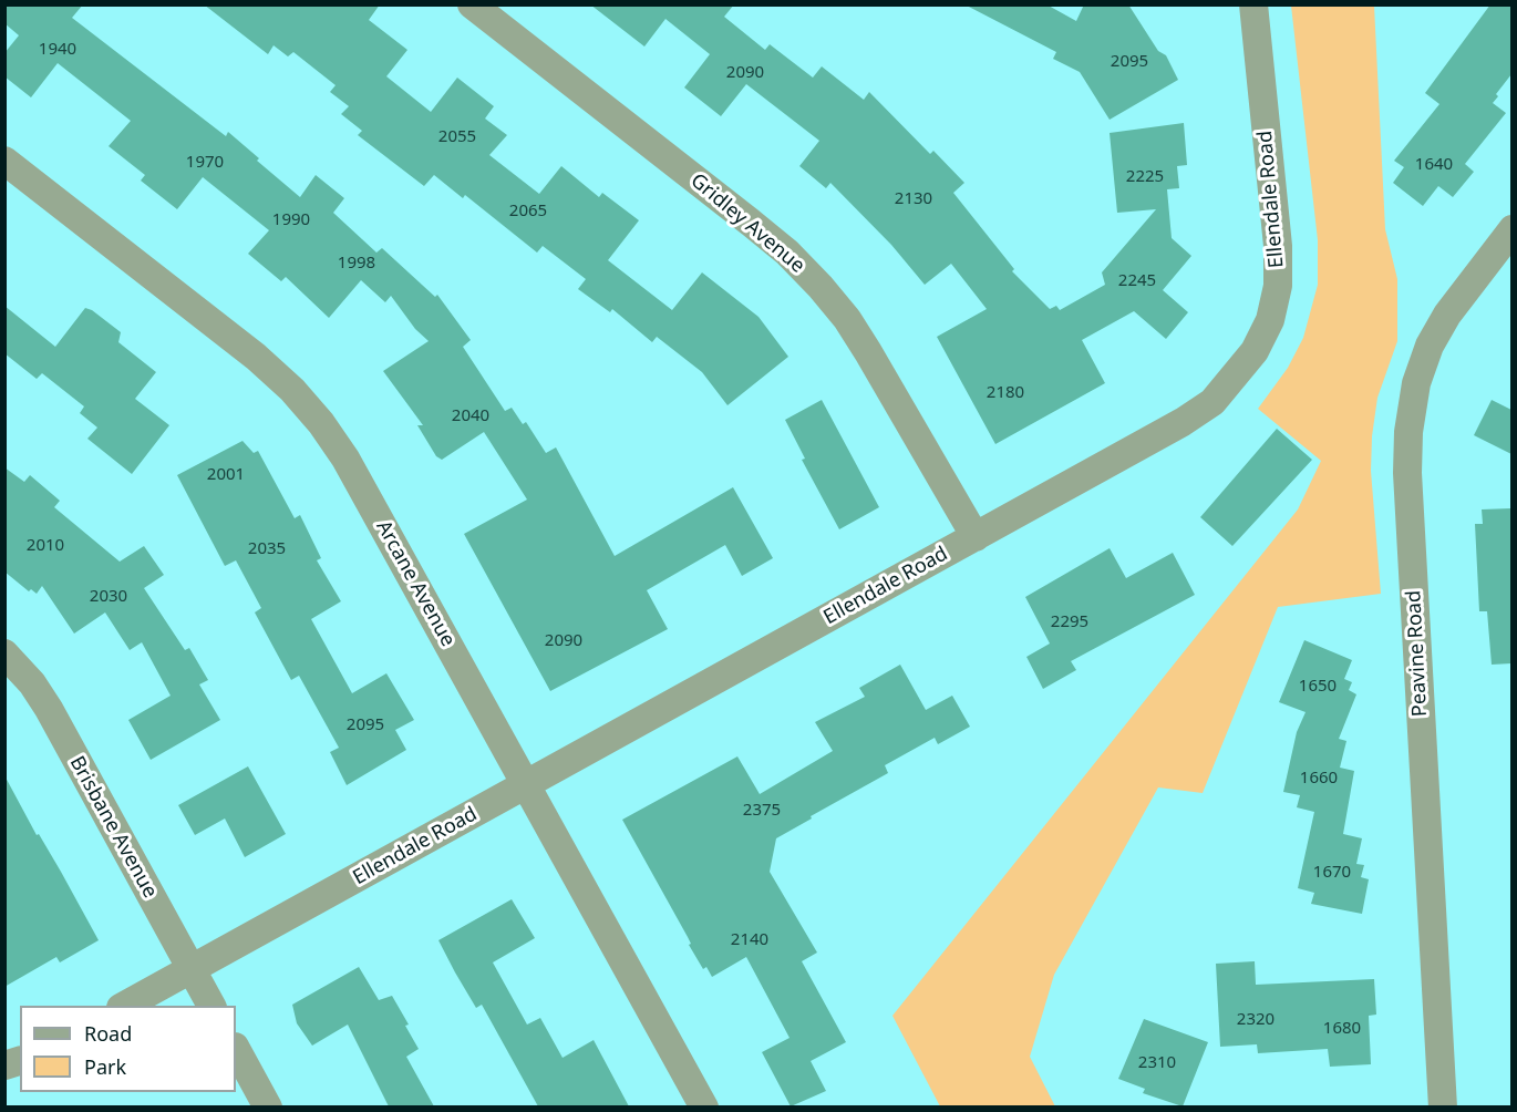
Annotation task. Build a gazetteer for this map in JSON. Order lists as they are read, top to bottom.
{
  "streets": {
    "street": [
      "Ellendale Road",
      "Gridley Avenue",
      "Arcane Avenue",
      "Peavine Road",
      "Brisbane Avenue"
    ]
  },
  "crossings": [
    ["Ellendale Road", "Gridley Avenue"],
    ["Ellendale Road", "Arcane Avenue"],
    ["Ellendale Road", "Brisbane Avenue"]
  ],
  "house_numbers": [
    "1940",
    "2095",
    "2090",
    "2055",
    "1970",
    "1640",
    "2225",
    "2130",
    "2065",
    "1990",
    "1998",
    "2245",
    "2180",
    "2040",
    "2001",
    "2010",
    "2035",
    "2030",
    "2295",
    "2090",
    "1650",
    "2095",
    "1660",
    "2375",
    "1670",
    "2140",
    "2320",
    "1680",
    "2310"
  ],
  "legend": ["Road", "Park"]
}
